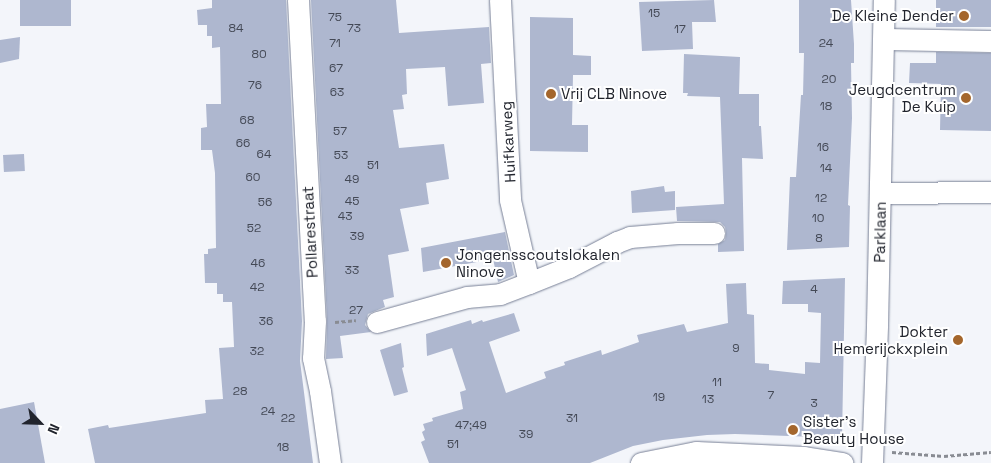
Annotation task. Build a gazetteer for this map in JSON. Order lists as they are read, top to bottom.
{
  "streets": {
    "street": ["Huifkarweg", "Pollarestraat", "Parklaan"]
  },
  "places": [
    "De Kleine Dender",
    "Vrij CLB Ninove",
    "Jeugdcentrum De Kuip",
    "Jongensscoutslokalen Ninove",
    "Dokter Hemerijckxplein",
    "Sister's Beauty House"
  ],
  "house_numbers": [
    "15",
    "75",
    "84",
    "73",
    "17",
    "71",
    "24",
    "80",
    "67",
    "20",
    "76",
    "63",
    "18",
    "68",
    "57",
    "66",
    "16",
    "64",
    "53",
    "51",
    "14",
    "60",
    "49",
    "12",
    "45",
    "56",
    "43",
    "10",
    "52",
    "39",
    "8",
    "46",
    "33",
    "42",
    "4",
    "27",
    "36",
    "9",
    "32",
    "11",
    "28",
    "7",
    "19",
    "13",
    "3",
    "24",
    "22",
    "31",
    "47;49",
    "39",
    "51",
    "18"
  ],
  "north": "bottom right"
}
